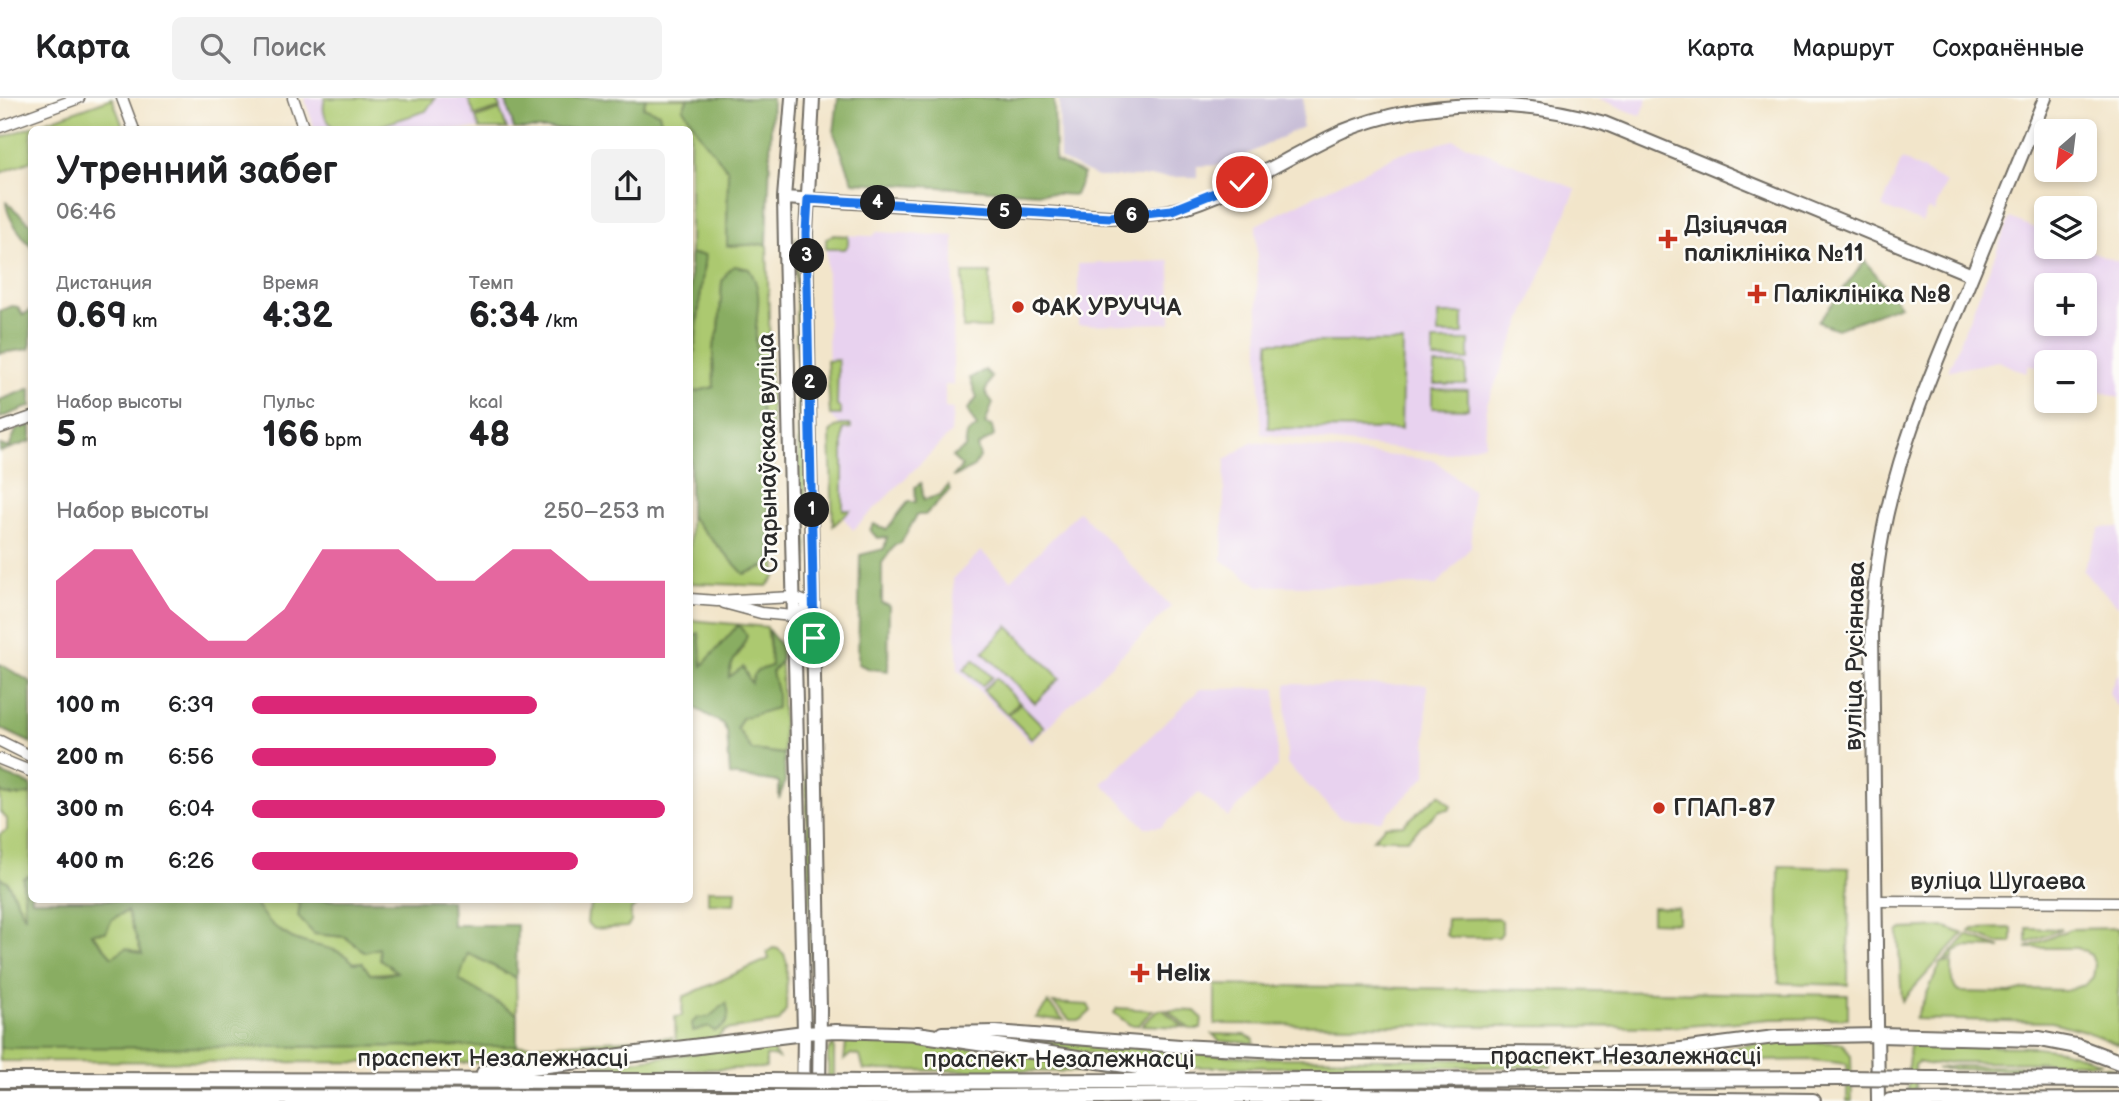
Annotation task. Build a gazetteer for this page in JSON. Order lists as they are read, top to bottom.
{
  "streets": {
    "highway": ["праспект Незалежнасці"],
    "main road": ["Старынаўская вуліца", "вуліца Русіянава"],
    "street": ["вуліца Шугаева"]
  },
  "crossings": [
    ["Старынаўская вуліца", "праспект Незалежнасці"],
    ["вуліца Русіянава", "вуліца Шугаева"],
    ["вуліца Русіянава", "праспект Незалежнасці"]
  ],
  "places": {
    "health": ["Дзіцячая паліклініка №11", "Паліклініка №8", "Helix"],
    "other": ["ФАК УРУЧЧА", "ГПАП-87"]
  },
  "north": "bottom left",
  "page": {
    "header": "Карта",
    "search": "Поиск",
    "nav": ["Карта", "Маршрут", "Сохранённые"],
    "map_buttons": ["+", "−"],
    "heading": ["Утренний забег", "06:46"],
    "pins": [
      "4",
      "5",
      "6",
      "3",
      "2",
      "1"
    ],
    "stats": [
      ["Дистанция", "0.69 km"],
      ["Время", "4:32"],
      ["Темп", "6:34 /km"],
      ["Набор высоты", "5 m"],
      ["Пульс", "166 bpm"],
      ["kcal", "48"]
    ],
    "chart": ["Набор высоты", "250–253 m"],
    "list": [
      {
        "name": "100 m",
        "note": "6:39"
      },
      {
        "name": "200 m",
        "note": "6:56"
      },
      {
        "name": "300 m",
        "note": "6:04"
      },
      {
        "name": "400 m",
        "note": "6:26"
      }
    ]
  }
}
